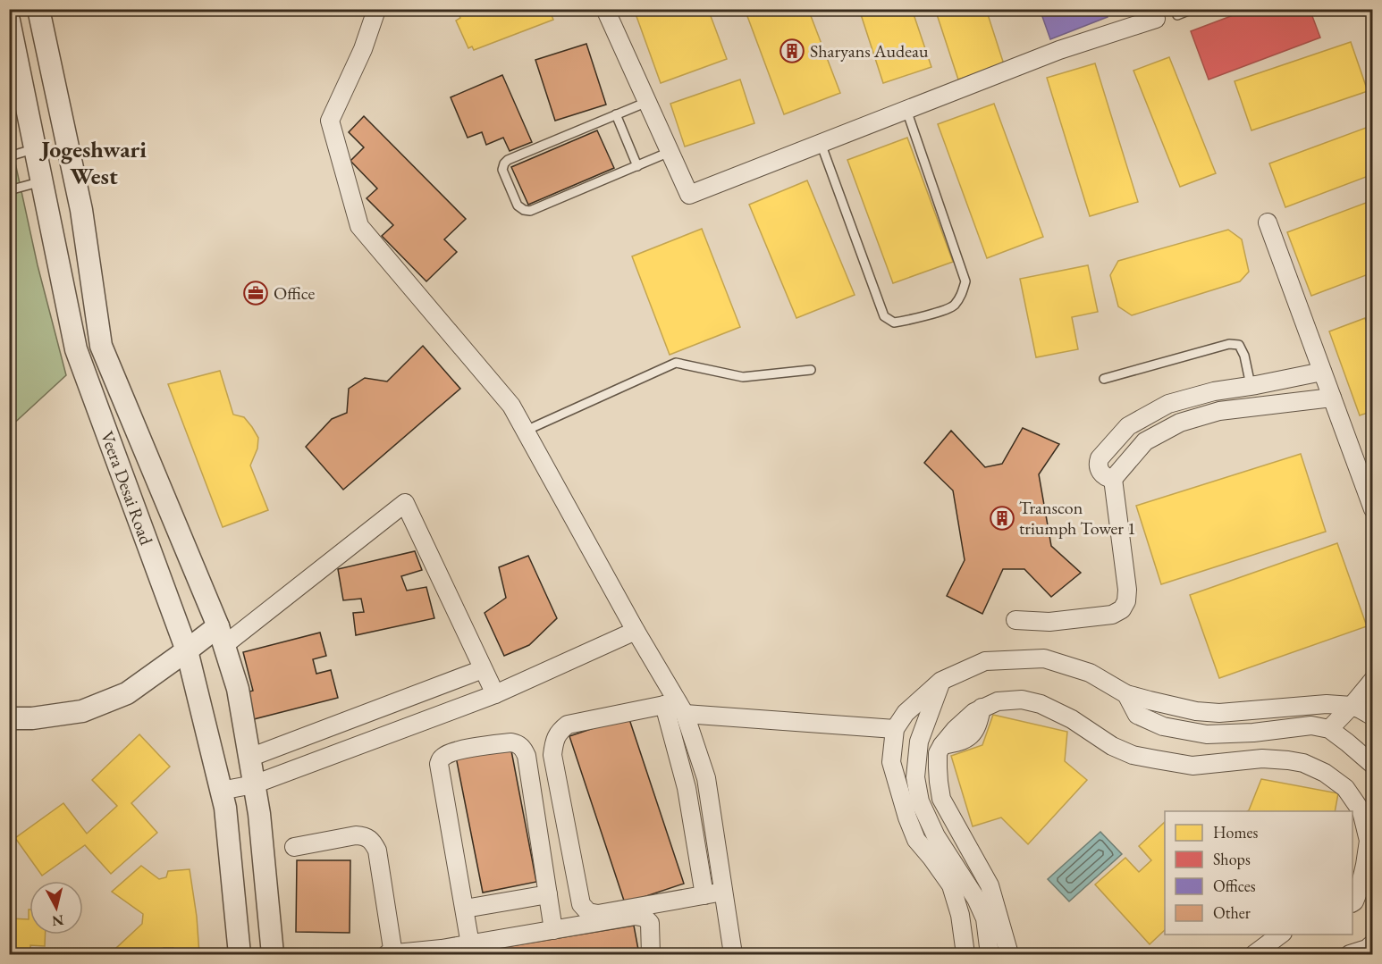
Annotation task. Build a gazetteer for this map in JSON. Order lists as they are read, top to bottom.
{
  "streets": {
    "street": ["Veera Desai Road"]
  },
  "districts": ["Jogeshwari West"],
  "places": {
    "building": ["Sharyans Audeau", "Transcon triumph Tower 1"],
    "office": ["Office"]
  },
  "legend": [
    "Homes",
    "Shops",
    "Offices",
    "Other"
  ],
  "north": "bottom"
}
